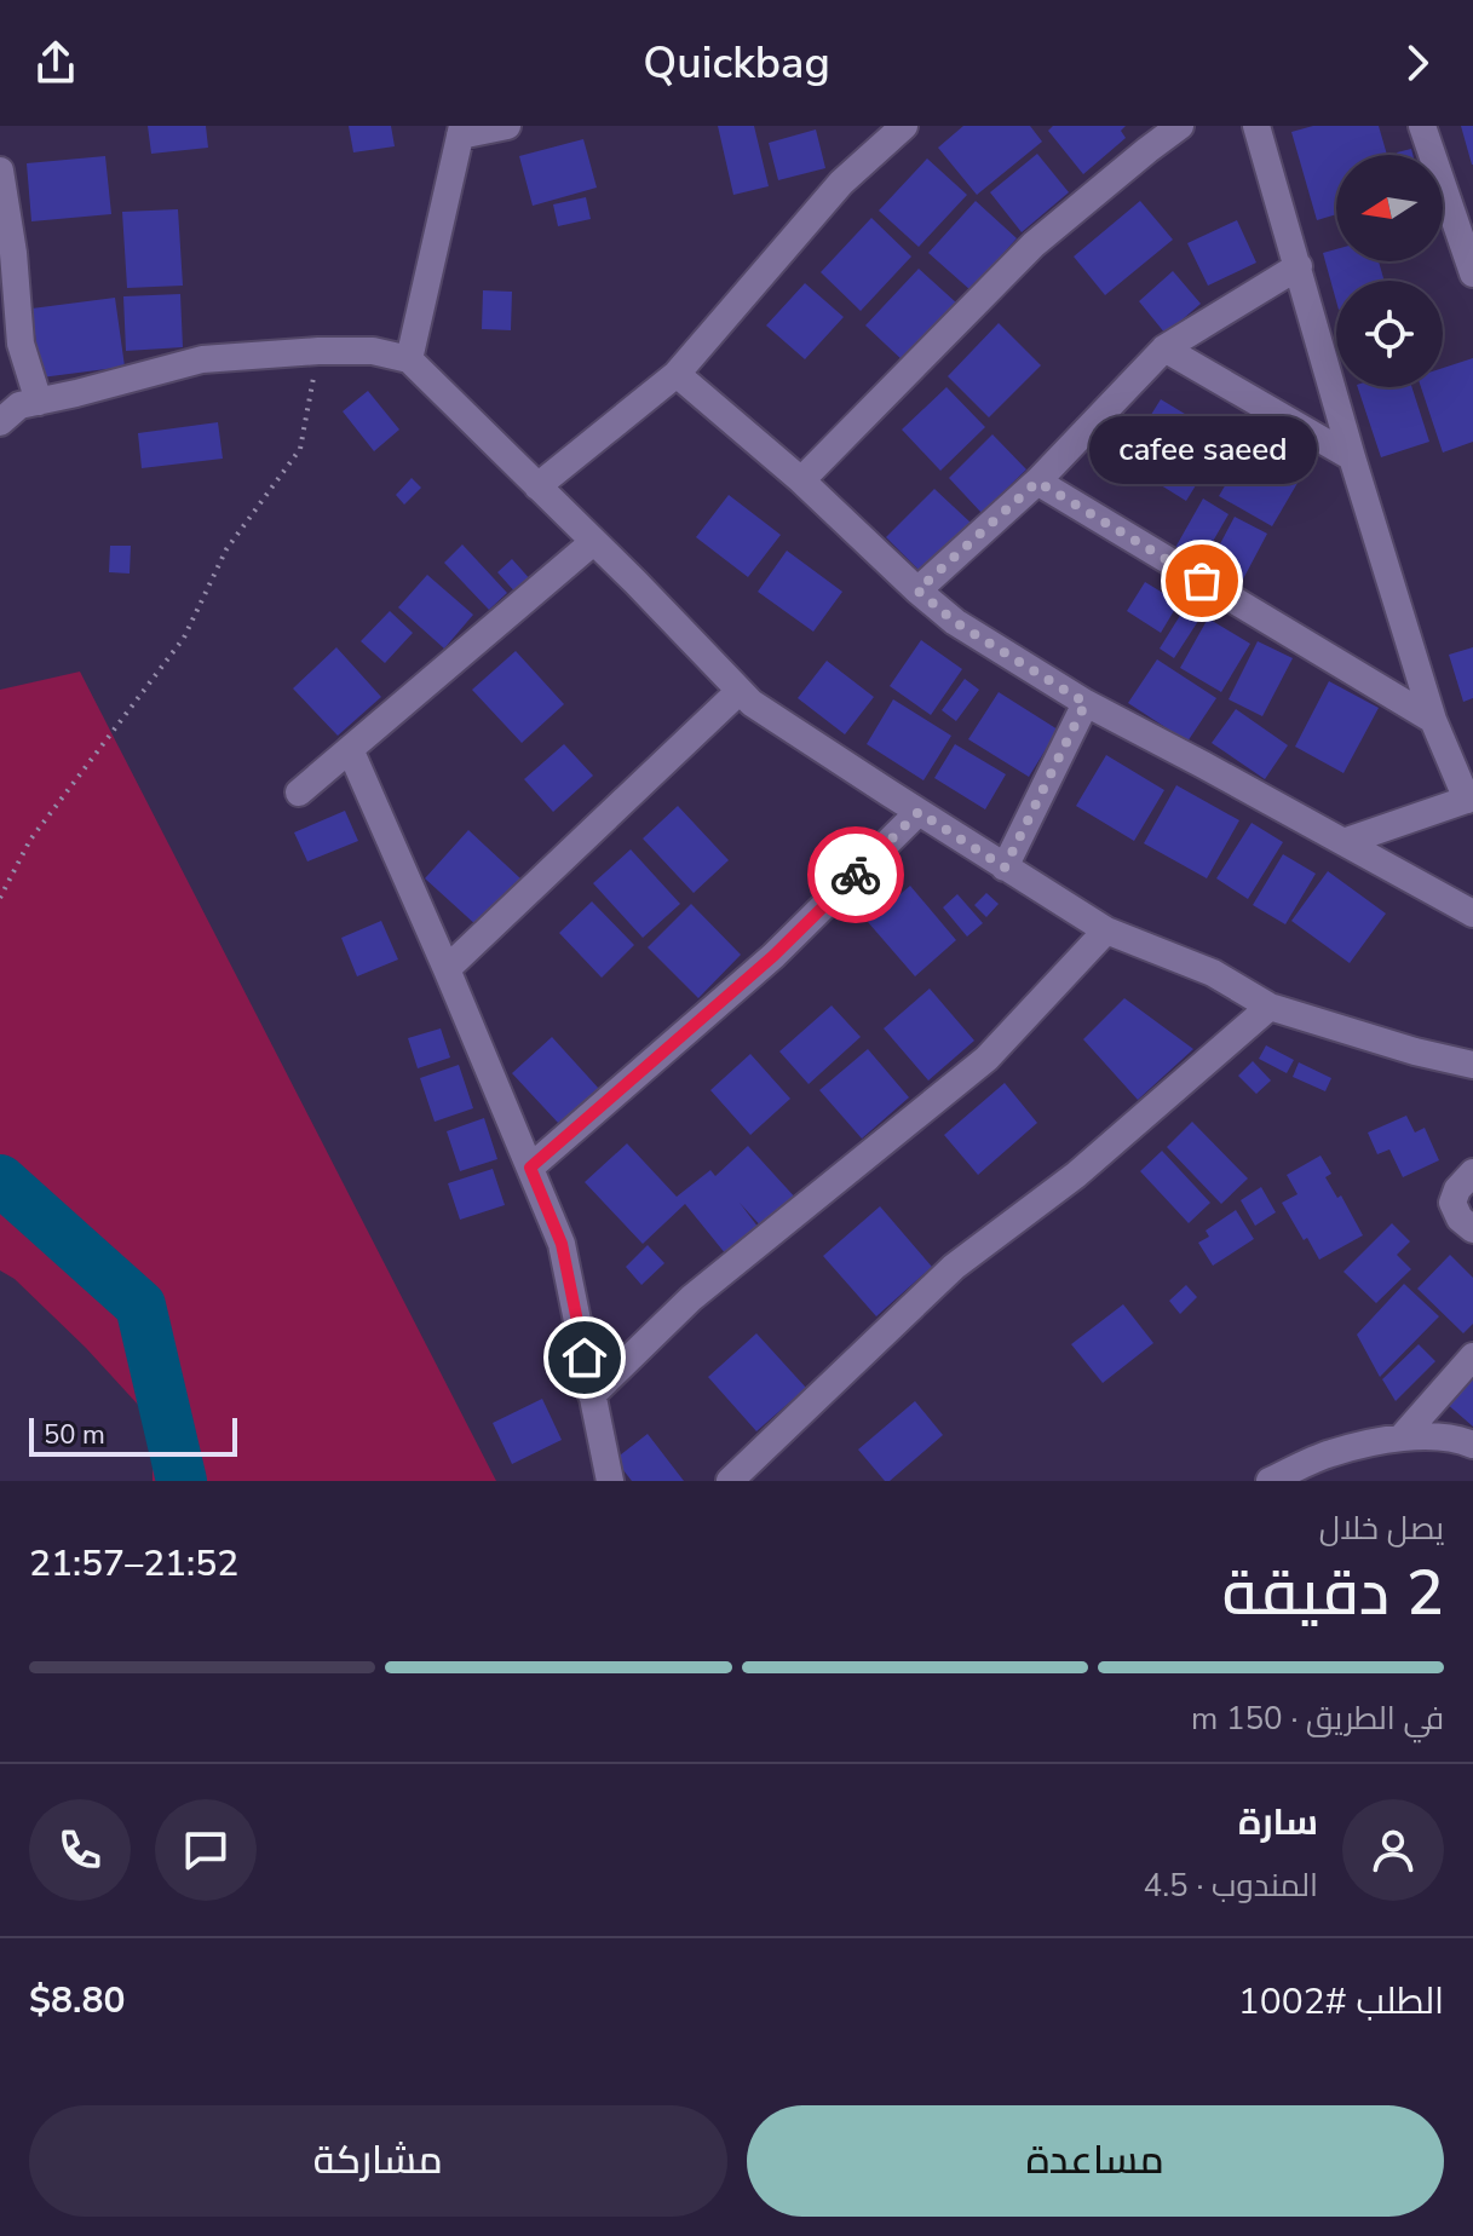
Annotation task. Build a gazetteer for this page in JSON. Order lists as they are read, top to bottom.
{
  "places": ["cafee saeed"],
  "scale_bar": "50 m",
  "north": "left",
  "page": {
    "header": "Quickbag",
    "bubble": "cafee saeed",
    "scale": "50 m",
    "heading": ["2 دقيقة", "يصل خلال", "21:52–21:57"],
    "panel": [
      "سارة",
      "المندوب · 4.5",
      "الطلب #1002",
      "$8.80"
    ],
    "bar": "في الطريق · 150 m",
    "buttons": ["مساعدة", "مشاركة"]
  }
}
